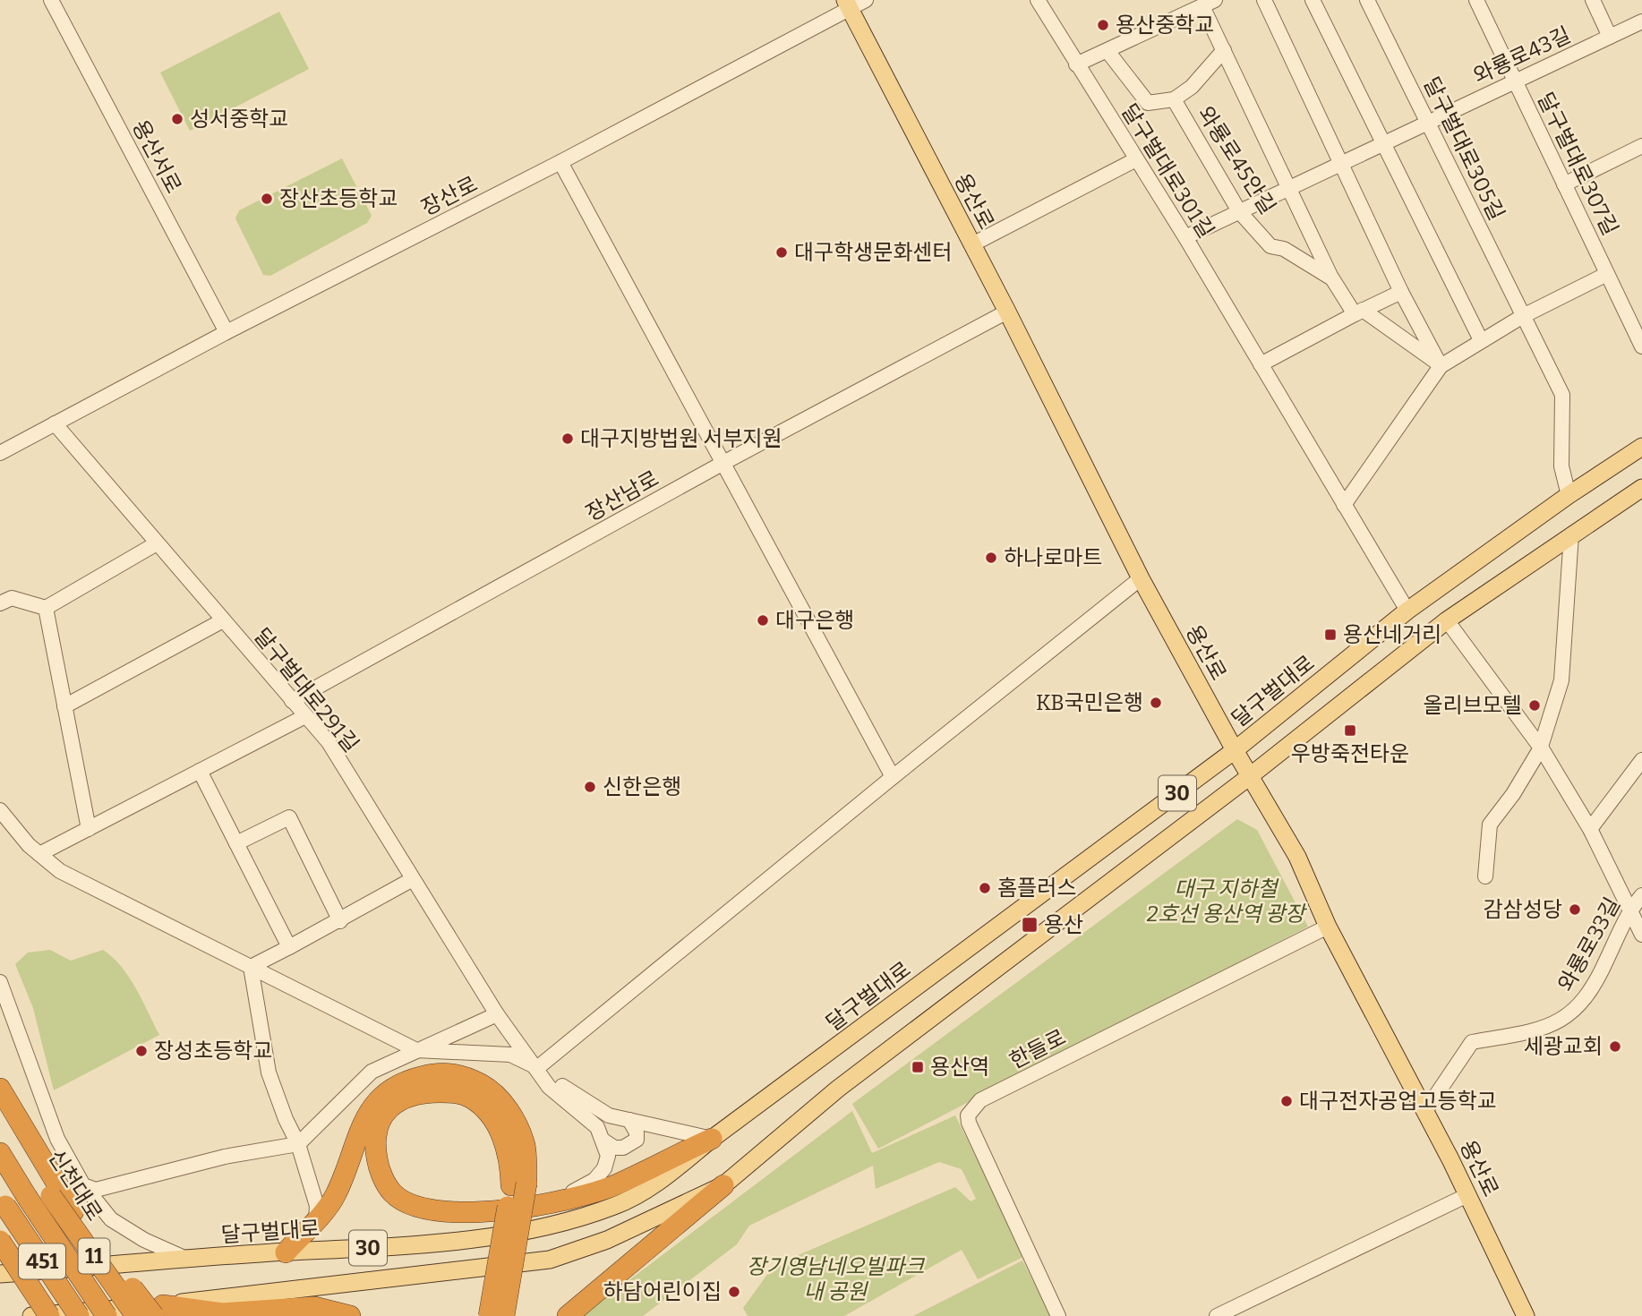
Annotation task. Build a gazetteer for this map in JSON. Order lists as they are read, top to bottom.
{
  "streets": {
    "highway": ["신천대로", "11", "451"],
    "main road": ["용산로", "달구벌대로", "30"],
    "street": [
      "와룡로43길",
      "달구벌대로305길",
      "용산서로",
      "와룡로45안길",
      "달구벌대로307길",
      "달구벌대로301길",
      "장산로",
      "장산남로",
      "달구벌대로291길",
      "와룡로33길",
      "한들로"
    ]
  },
  "crossings": [
    ["와룡로43길", "달구벌대로305길"],
    ["와룡로43길", "와룡로45안길"],
    ["와룡로43길", "달구벌대로307길"],
    ["와룡로43길", "달구벌대로301길"],
    ["달구벌대로305길", "달구벌대로"],
    ["용산서로", "장산로"],
    ["달구벌대로301길", "달구벌대로"],
    ["장산로", "용산로"],
    ["장산로", "달구벌대로291길"],
    ["용산로", "장산남로"],
    ["용산로", "달구벌대로"],
    ["용산로", "30"],
    ["용산로", "와룡로33길"],
    ["용산로", "한들로"],
    ["장산남로", "달구벌대로291길"]
  ],
  "parks": ["대구 지하철 2호선 용산역 광장", "장기영남네오빌파크 내 공원"],
  "places": {
    "other": [
      "용산중학교",
      "성서중학교",
      "장산초등학교",
      "대구학생문화센터",
      "대구지방법원 서부지원",
      "하나로마트",
      "대구은행",
      "KB국민은행",
      "올리브모텔",
      "신한은행",
      "홈플러스",
      "감삼성당",
      "세광교회",
      "장성초등학교",
      "대구전자공업고등학교",
      "하담어린이집"
    ],
    "transit": [
      "용산네거리",
      "우방죽전타운",
      "용산",
      "용산역"
    ]
  }
}
